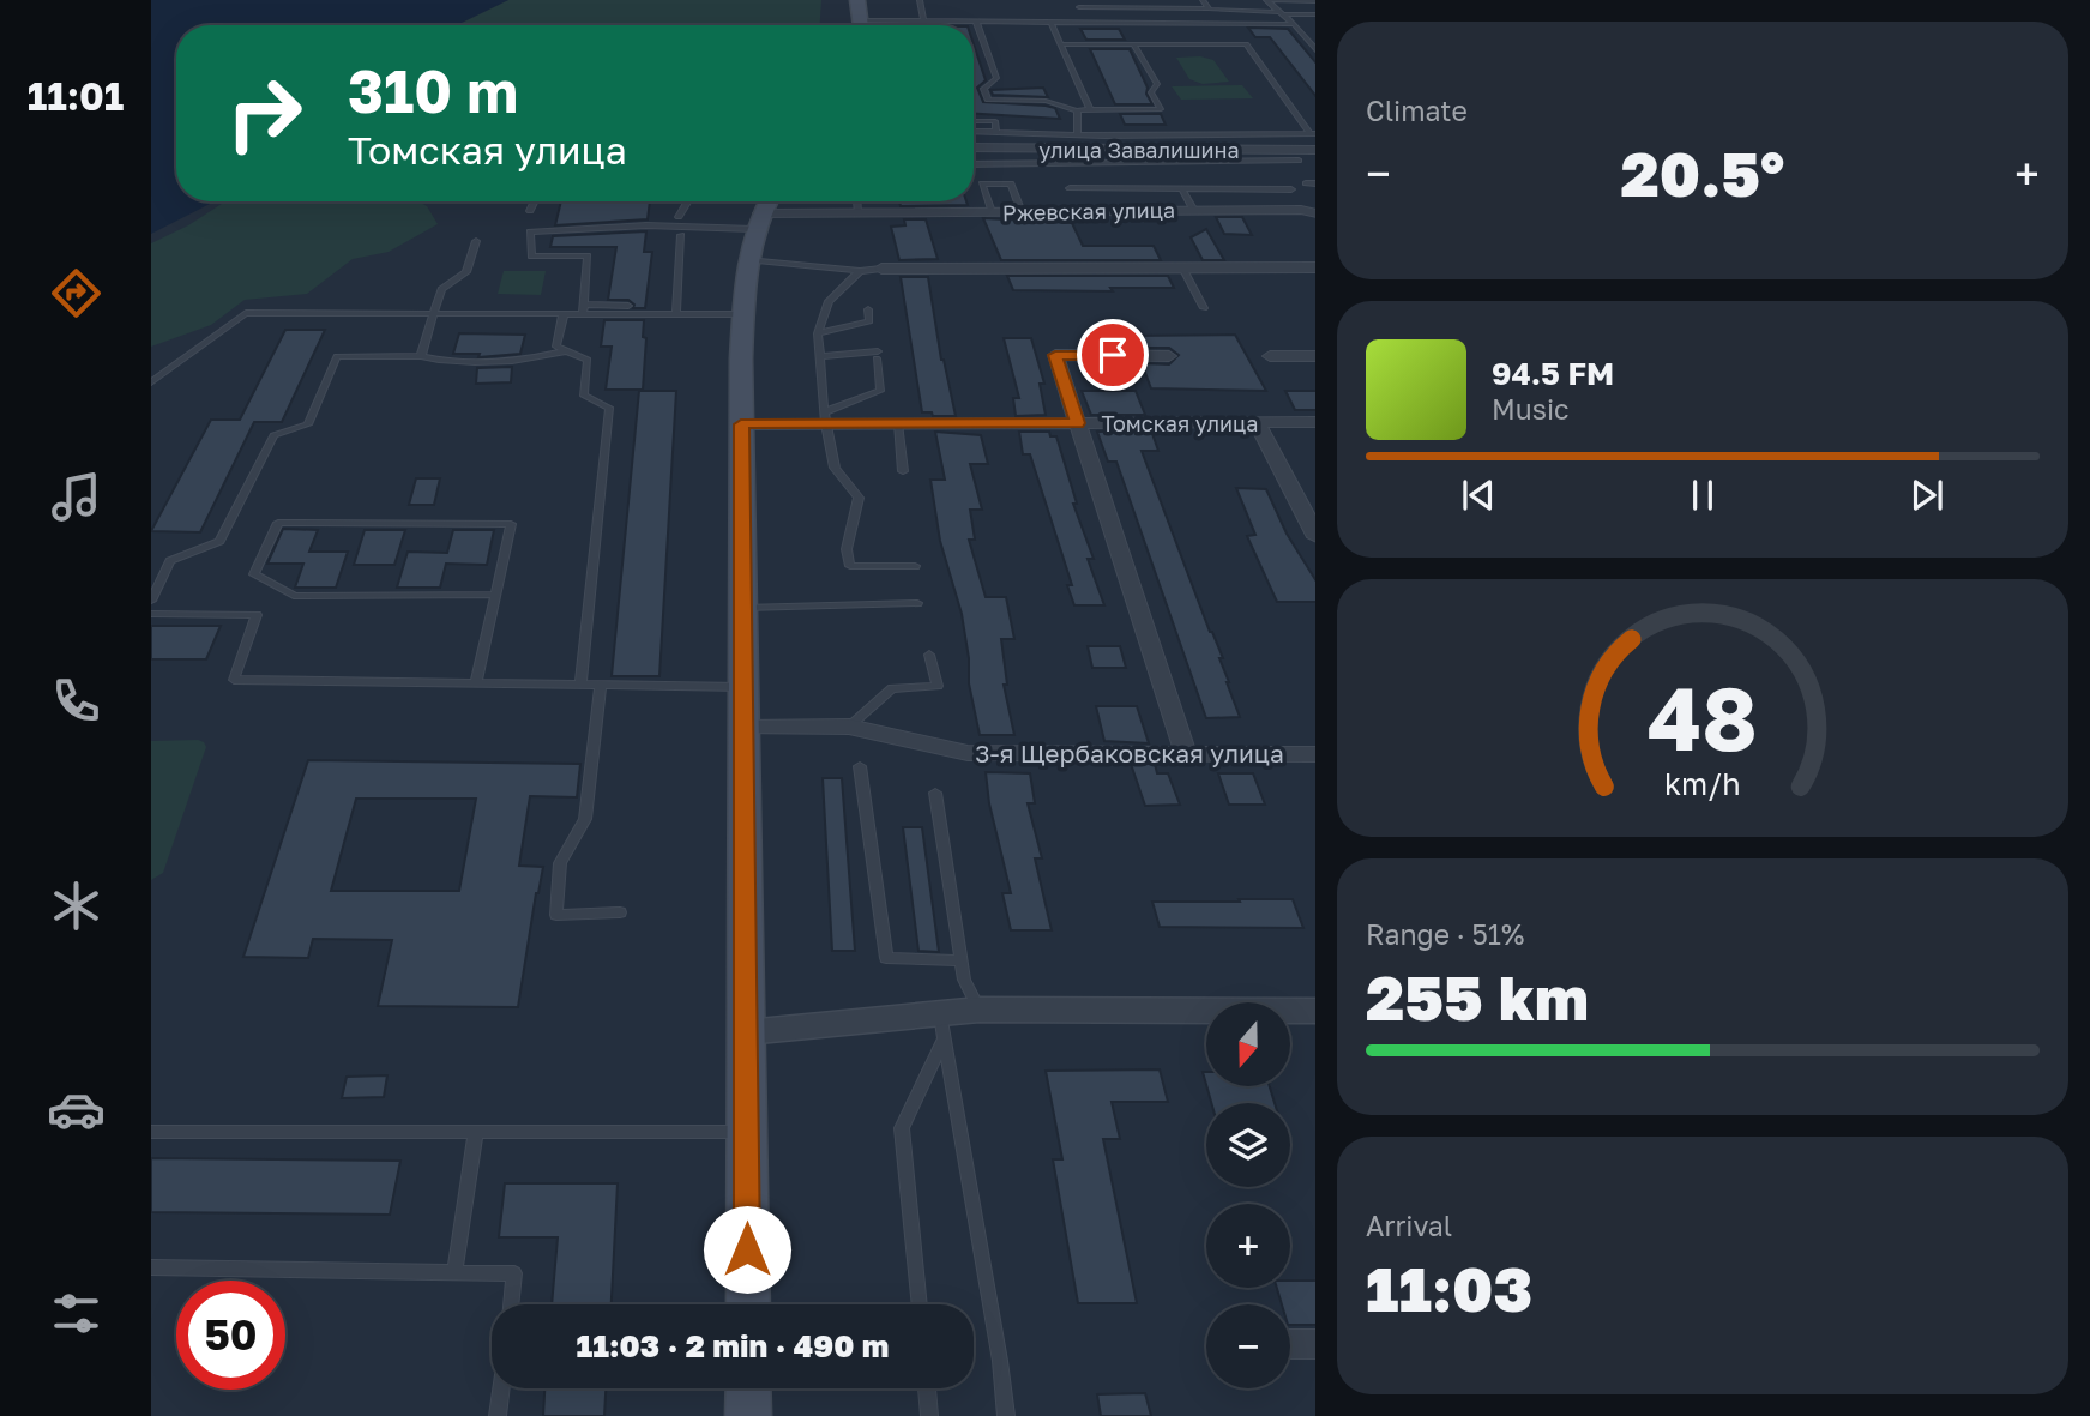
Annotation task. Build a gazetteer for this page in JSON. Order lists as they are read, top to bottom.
{
  "streets": {
    "street": [
      "улица Завалишина",
      "Ржевская улица",
      "Томская улица",
      "3-я Щербаковская улица"
    ]
  },
  "north": "bottom",
  "page": {
    "tabs": "11:01",
    "tile": [
      "Climate",
      ["Range · 51%", "255 km"],
      ["Arrival", "11:03"]
    ],
    "turn": ["310 m", "Томская улица"],
    "heat": ["−", "20.5°", "+"],
    "song": ["94.5 FM", "Music"],
    "map_buttons": ["+", "−"],
    "limit": "50",
    "trip": "11:03 · 2 min · 490 m",
    "gauge": ["48", "km/h"]
  }
}
